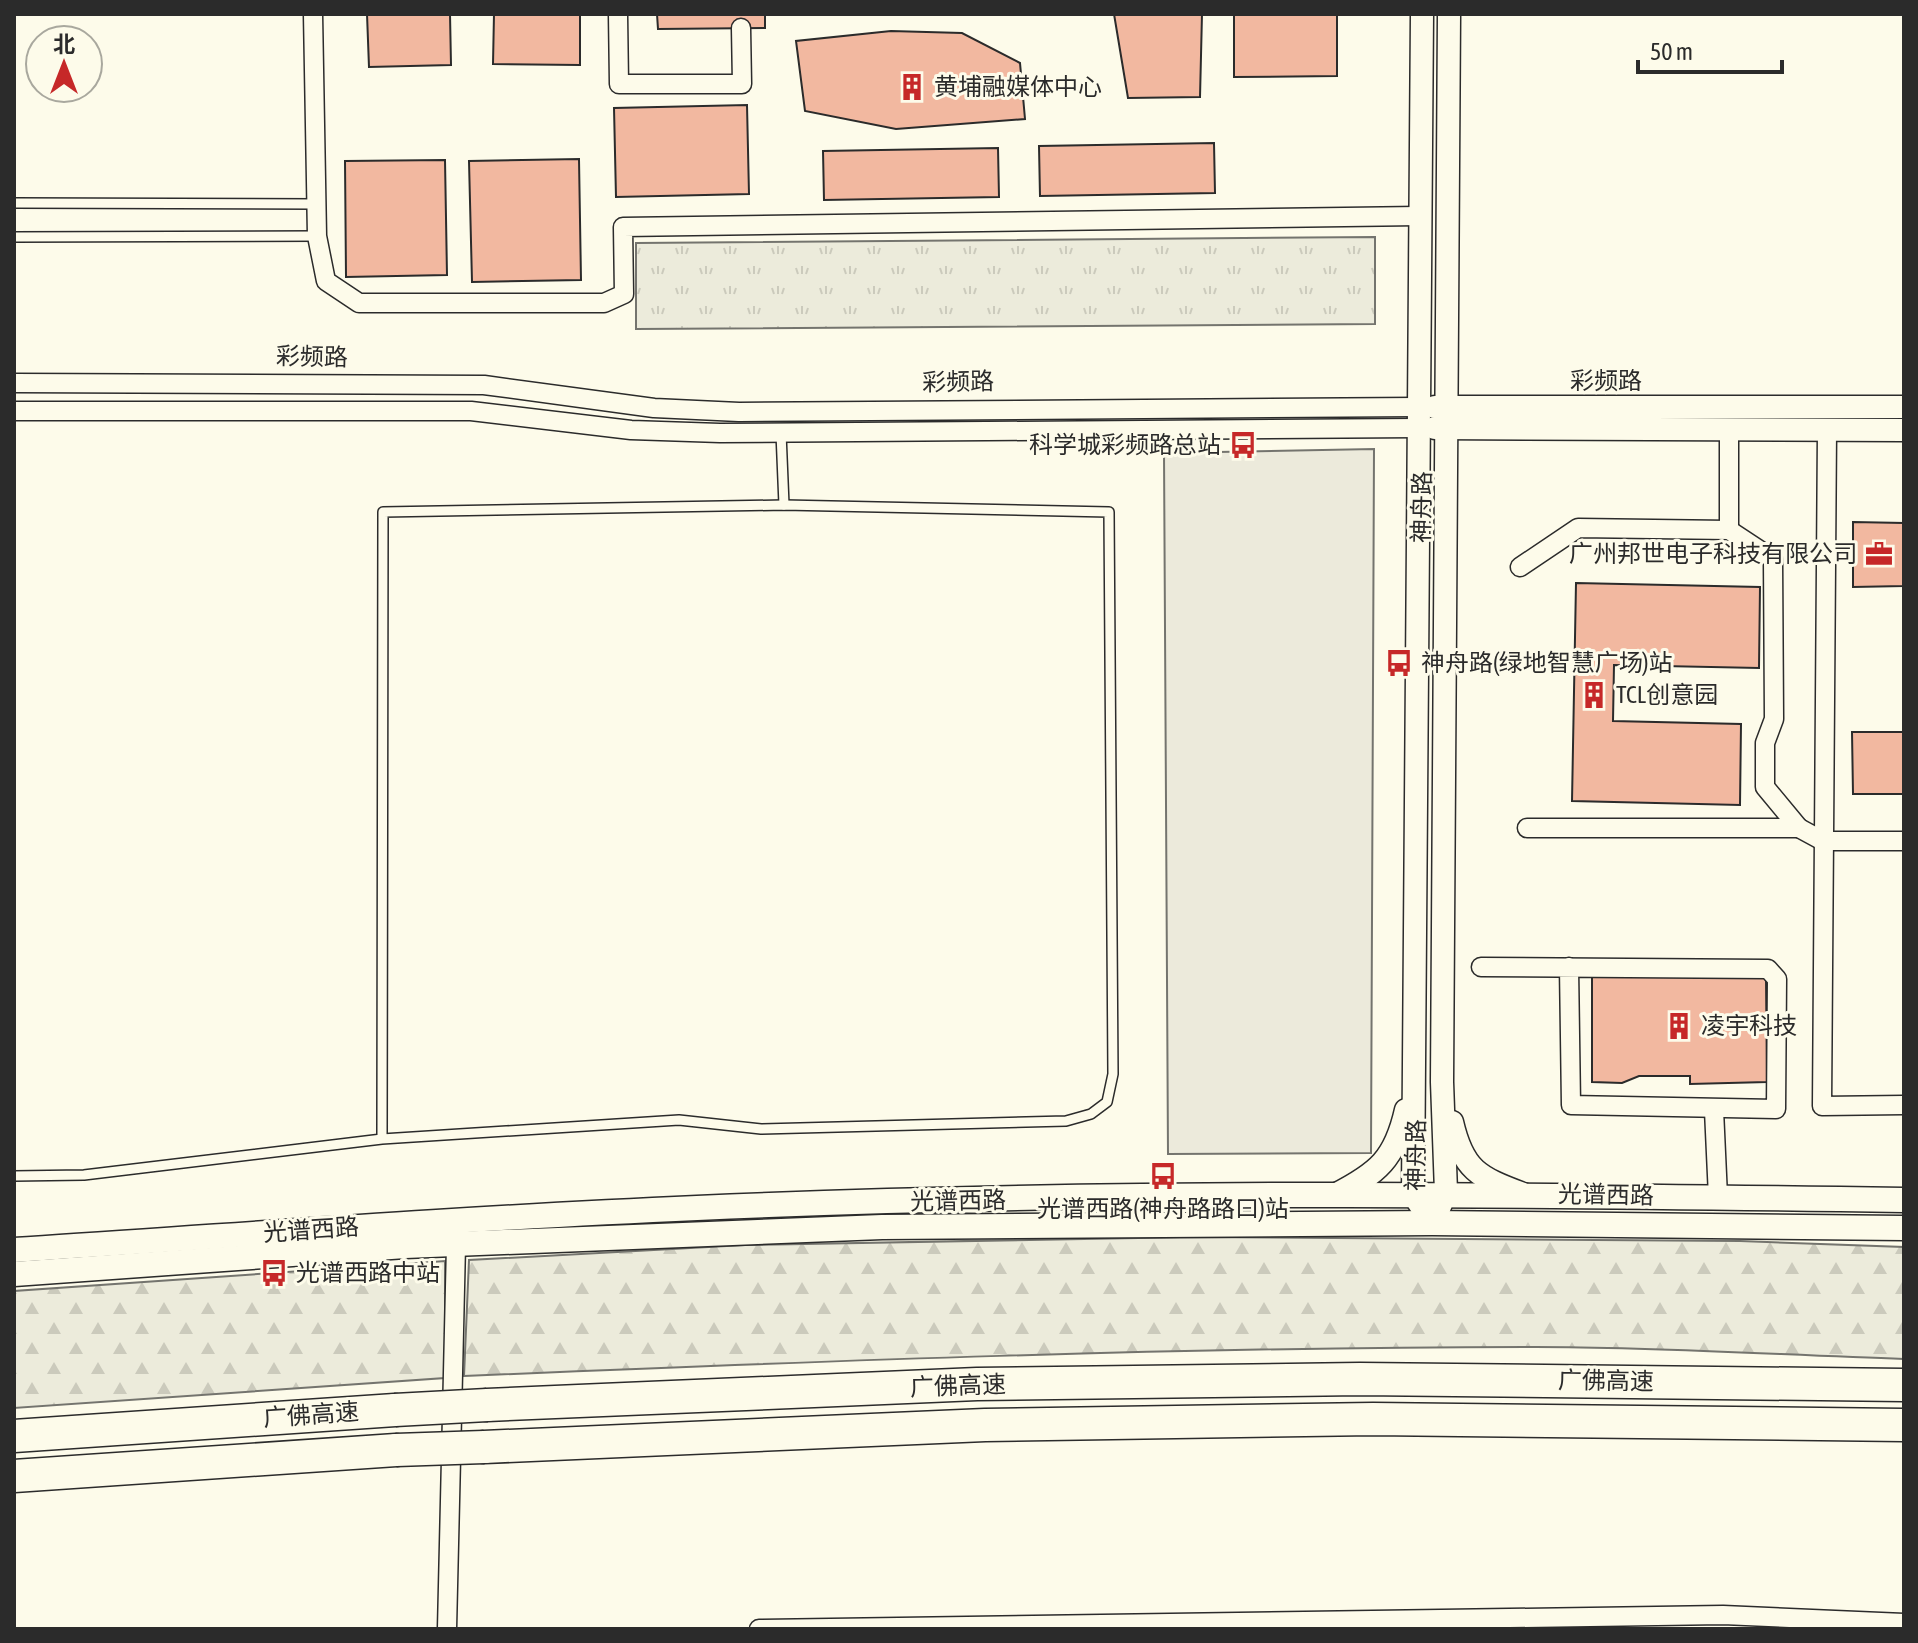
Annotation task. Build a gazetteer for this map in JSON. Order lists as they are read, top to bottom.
{
  "streets": {
    "highway": ["广佛高速"],
    "main road": ["光谱西路"],
    "street": ["彩频路", "神舟路"]
  },
  "crossings": [
    ["彩频路", "神舟路"],
    ["神舟路", "光谱西路"]
  ],
  "places": {
    "building": ["黄埔融媒体中心", "TCL创意园", "凌宇科技"],
    "bus stop": [
      "科学城彩频路总站",
      "神舟路(绿地智慧广场)站",
      "光谱西路(神舟路路口)站",
      "光谱西路中站"
    ],
    "office": ["广州邦世电子科技有限公司"]
  },
  "scale_bar": "50 m",
  "north": "top"
}
